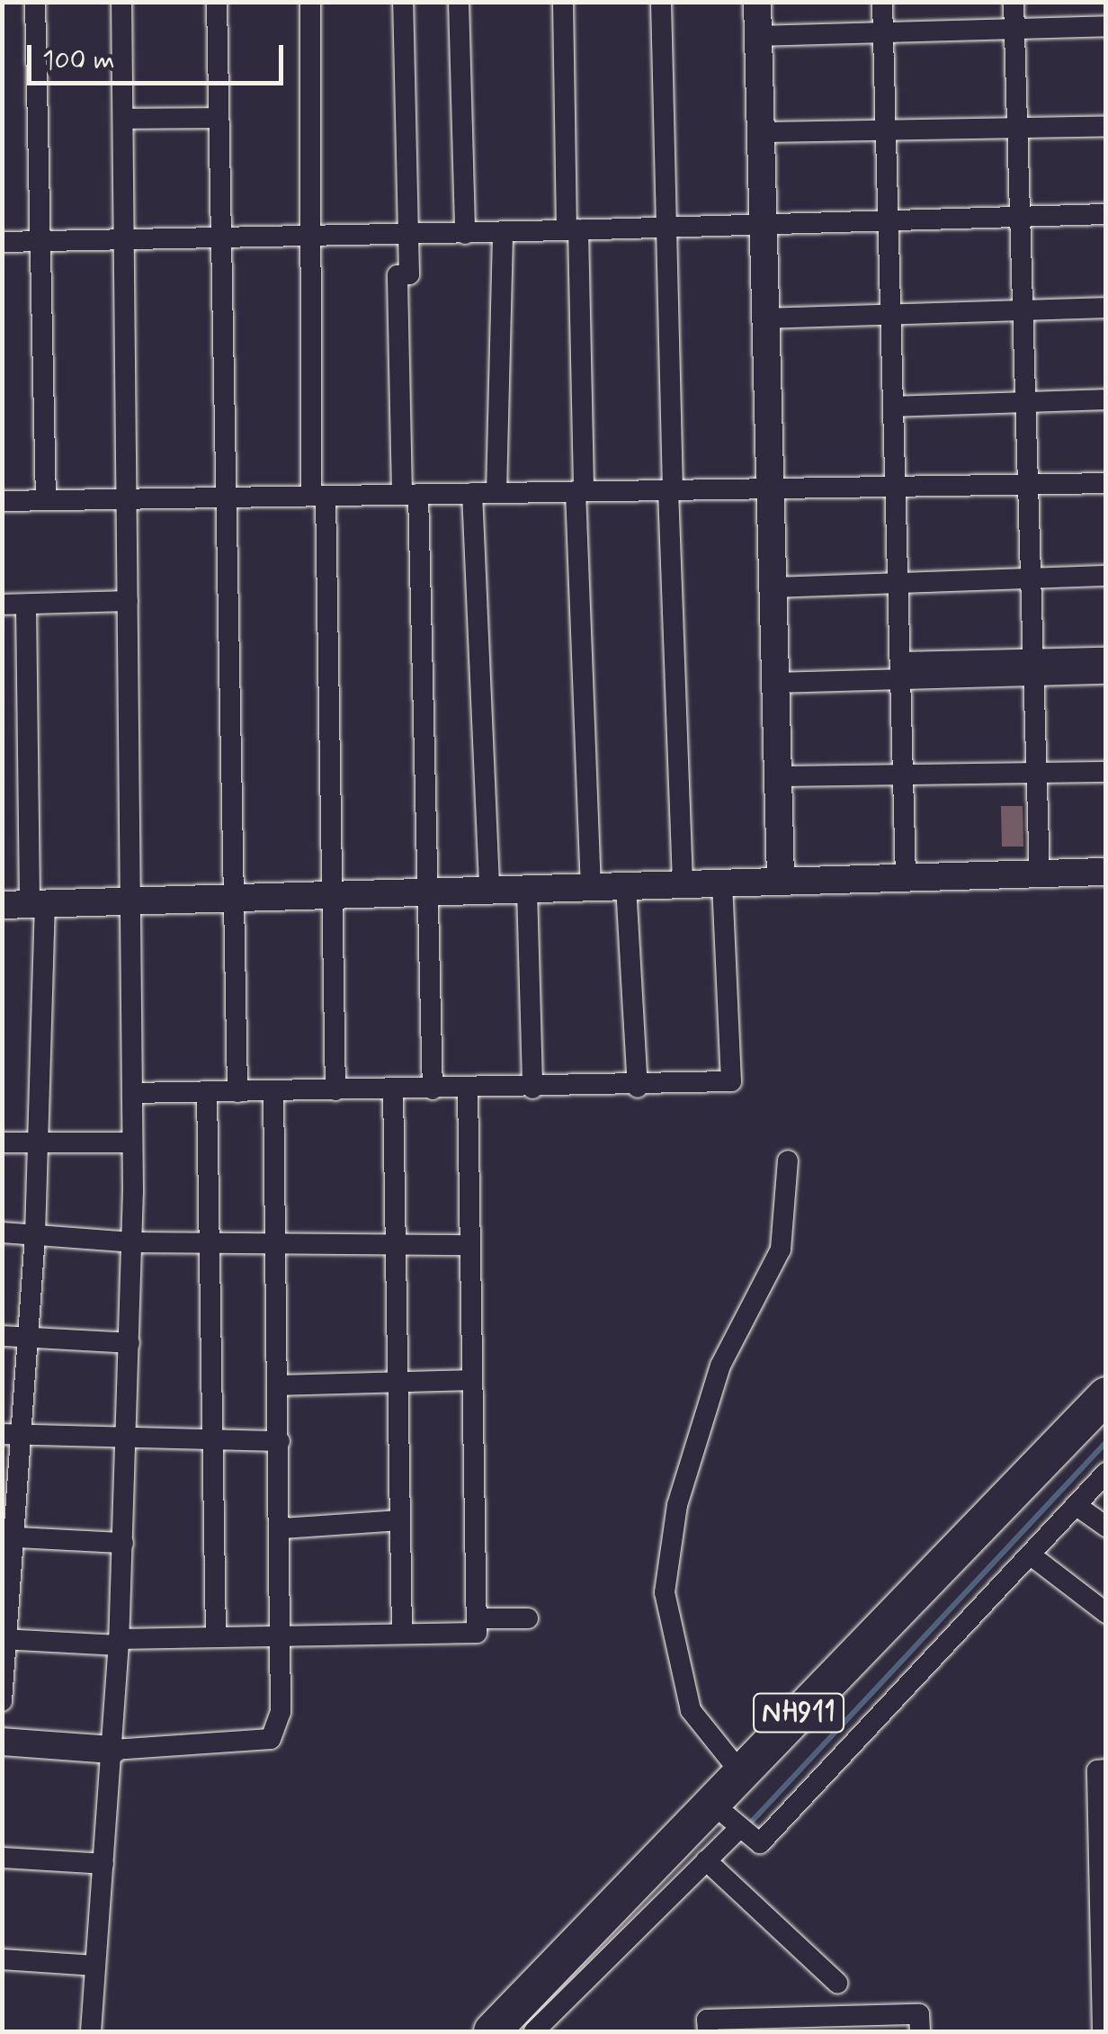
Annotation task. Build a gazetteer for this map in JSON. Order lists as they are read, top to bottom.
{
  "streets": {
    "highway": ["NH911"]
  },
  "scale_bar": "100 m"
}
